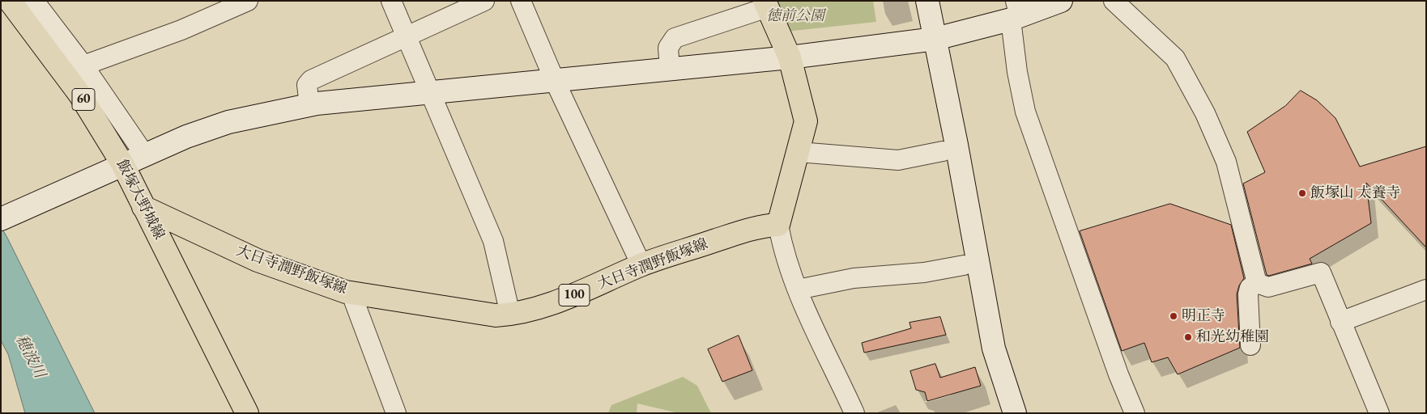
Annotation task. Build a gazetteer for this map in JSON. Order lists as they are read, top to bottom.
{
  "streets": {
    "main road": [
      "60",
      "飯塚大野城線",
      "大日寺潤野飯塚線",
      "100"
    ]
  },
  "crossings": [
    ["飯塚大野城線", "大日寺潤野飯塚線"]
  ],
  "water": ["穂波川"],
  "parks": ["徳前公園"],
  "places": ["飯塚山 太養寺", "明正寺", "和光幼稚園"]
}
